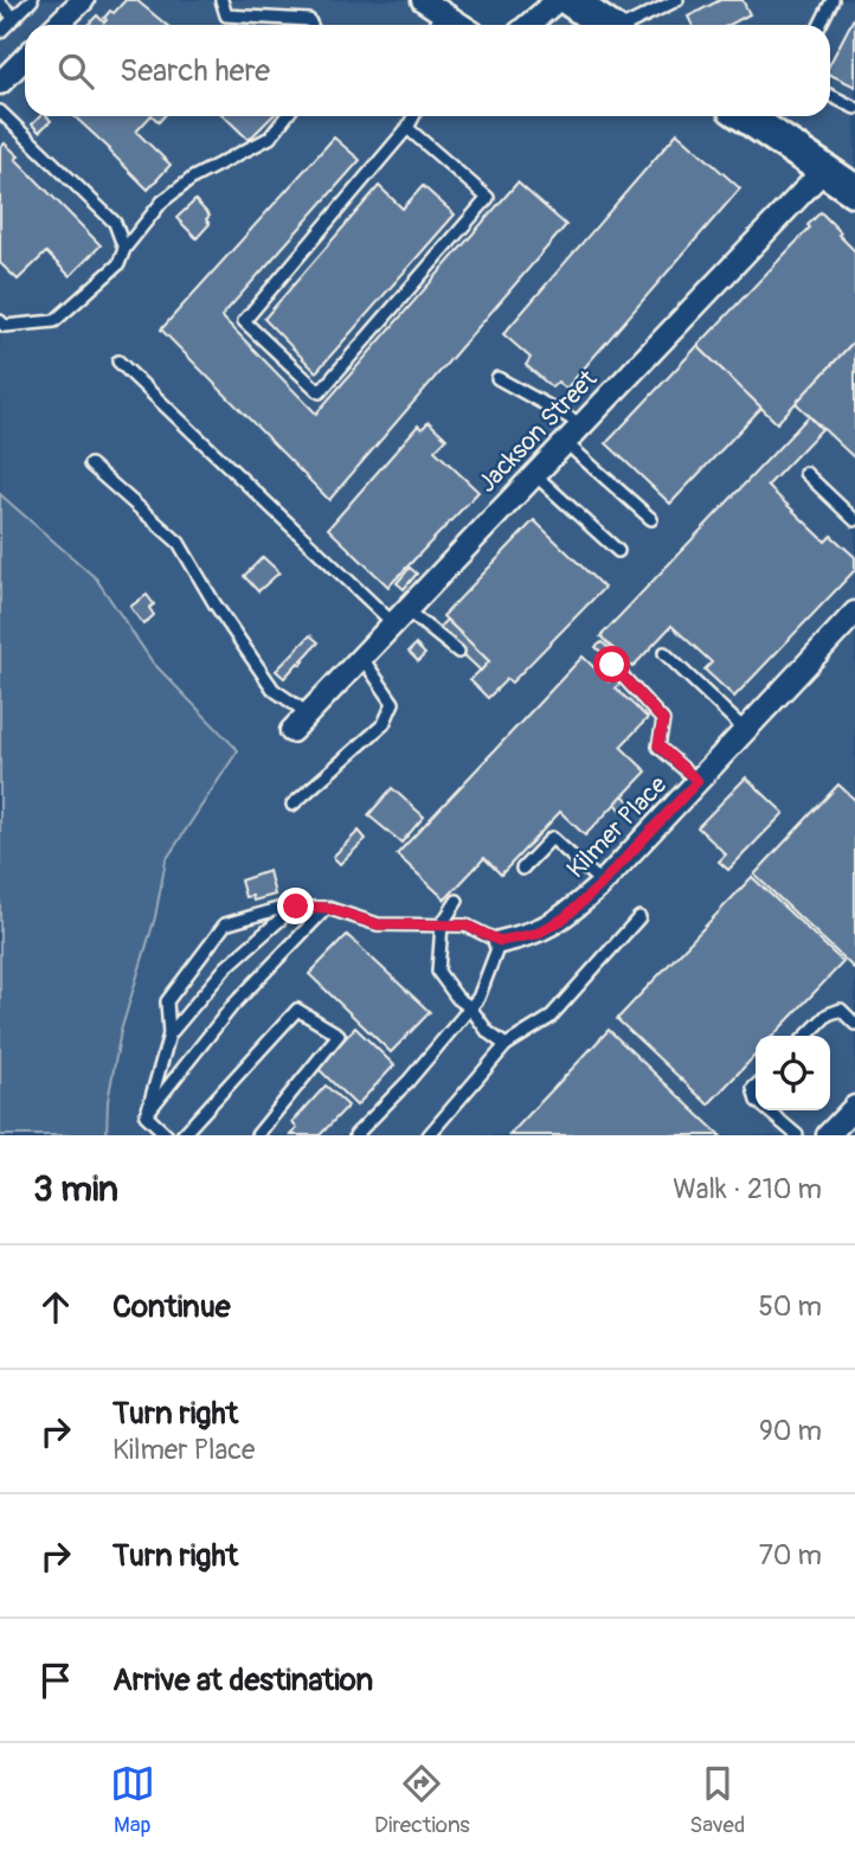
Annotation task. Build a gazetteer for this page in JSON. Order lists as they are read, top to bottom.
{
  "streets": {
    "street": ["Jackson Street", "Kilmer Place"]
  },
  "page": {
    "search": "Search here",
    "heading": ["3 min", "Walk · 210 m"],
    "list": [
      ["Continue", "50 m"],
      ["Turn right", "Kilmer Place", "90 m"],
      ["Turn right", "70 m"],
      "Arrive at destination"
    ],
    "nav": ["Map", "Directions", "Saved"]
  }
}
